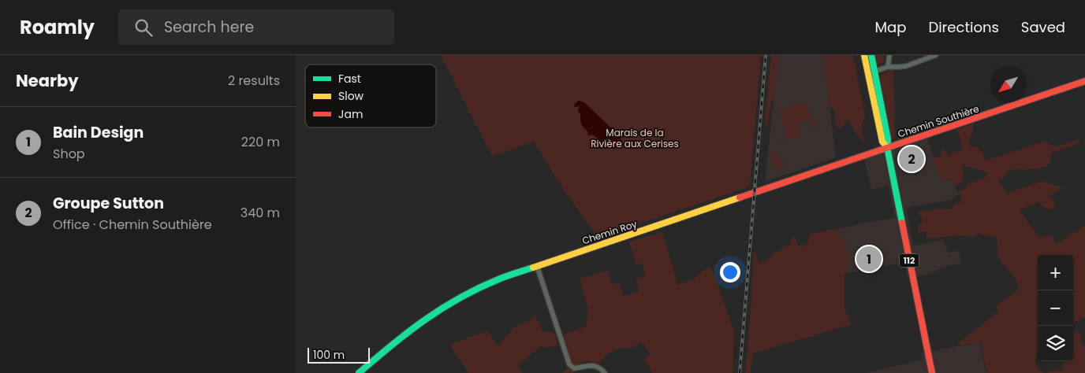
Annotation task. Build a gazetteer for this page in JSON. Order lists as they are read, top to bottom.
{
  "streets": {
    "street": ["Chemin Southière", "Chemin Roy", "112"]
  },
  "crossings": [
    ["Chemin Southière", "Chemin Roy"],
    ["Chemin Southière", "112"],
    ["Chemin Roy", "112"]
  ],
  "parks": ["Marais de la Rivière aux Cerises"],
  "legend": ["Fast", "Slow", "Jam"],
  "scale_bar": "100 m",
  "north": "bottom left",
  "page": {
    "header": "Roamly",
    "search": "Search here",
    "nav": ["Map", "Directions", "Saved"],
    "heading": ["Nearby", "2 results"],
    "list": [
      {
        "mark": "1",
        "name": "Bain Design",
        "note": "Shop",
        "value": "220 m"
      },
      {
        "mark": "2",
        "name": "Groupe Sutton",
        "note": "Office · Chemin Southière",
        "value": "340 m"
      }
    ],
    "pins": ["2", "1"],
    "map_buttons": ["+", "−"],
    "scale": "100 m"
  }
}
